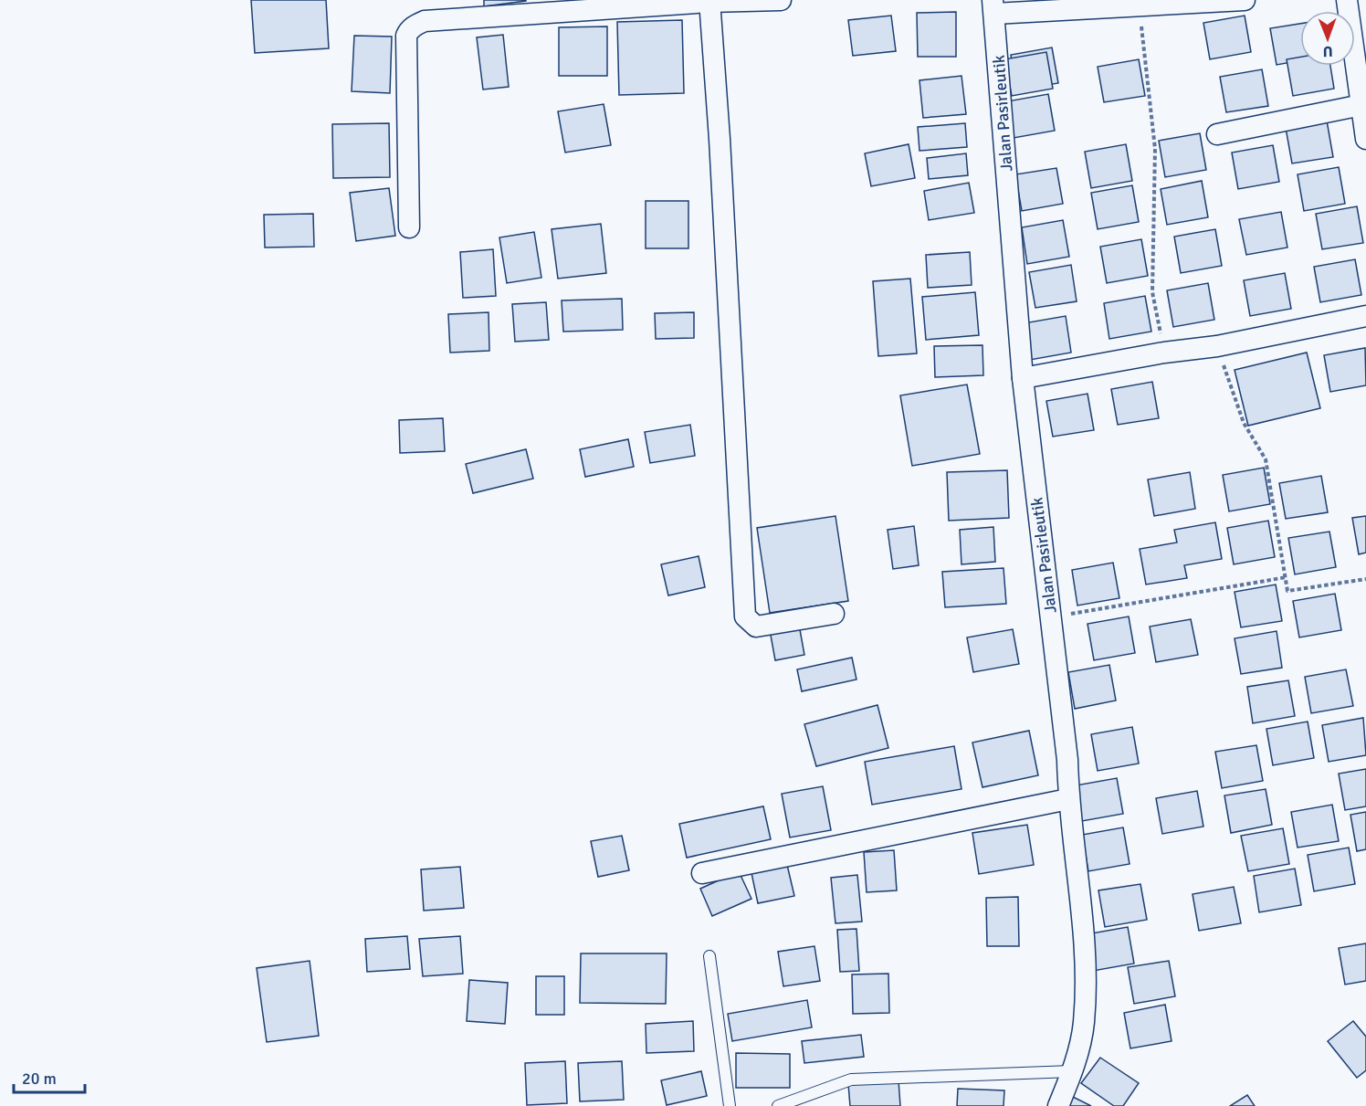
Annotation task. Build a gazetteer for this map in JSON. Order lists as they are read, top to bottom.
{
  "streets": {
    "street": ["Jalan Pasirleutik"]
  },
  "scale_bar": "20 m",
  "north": "bottom"
}
